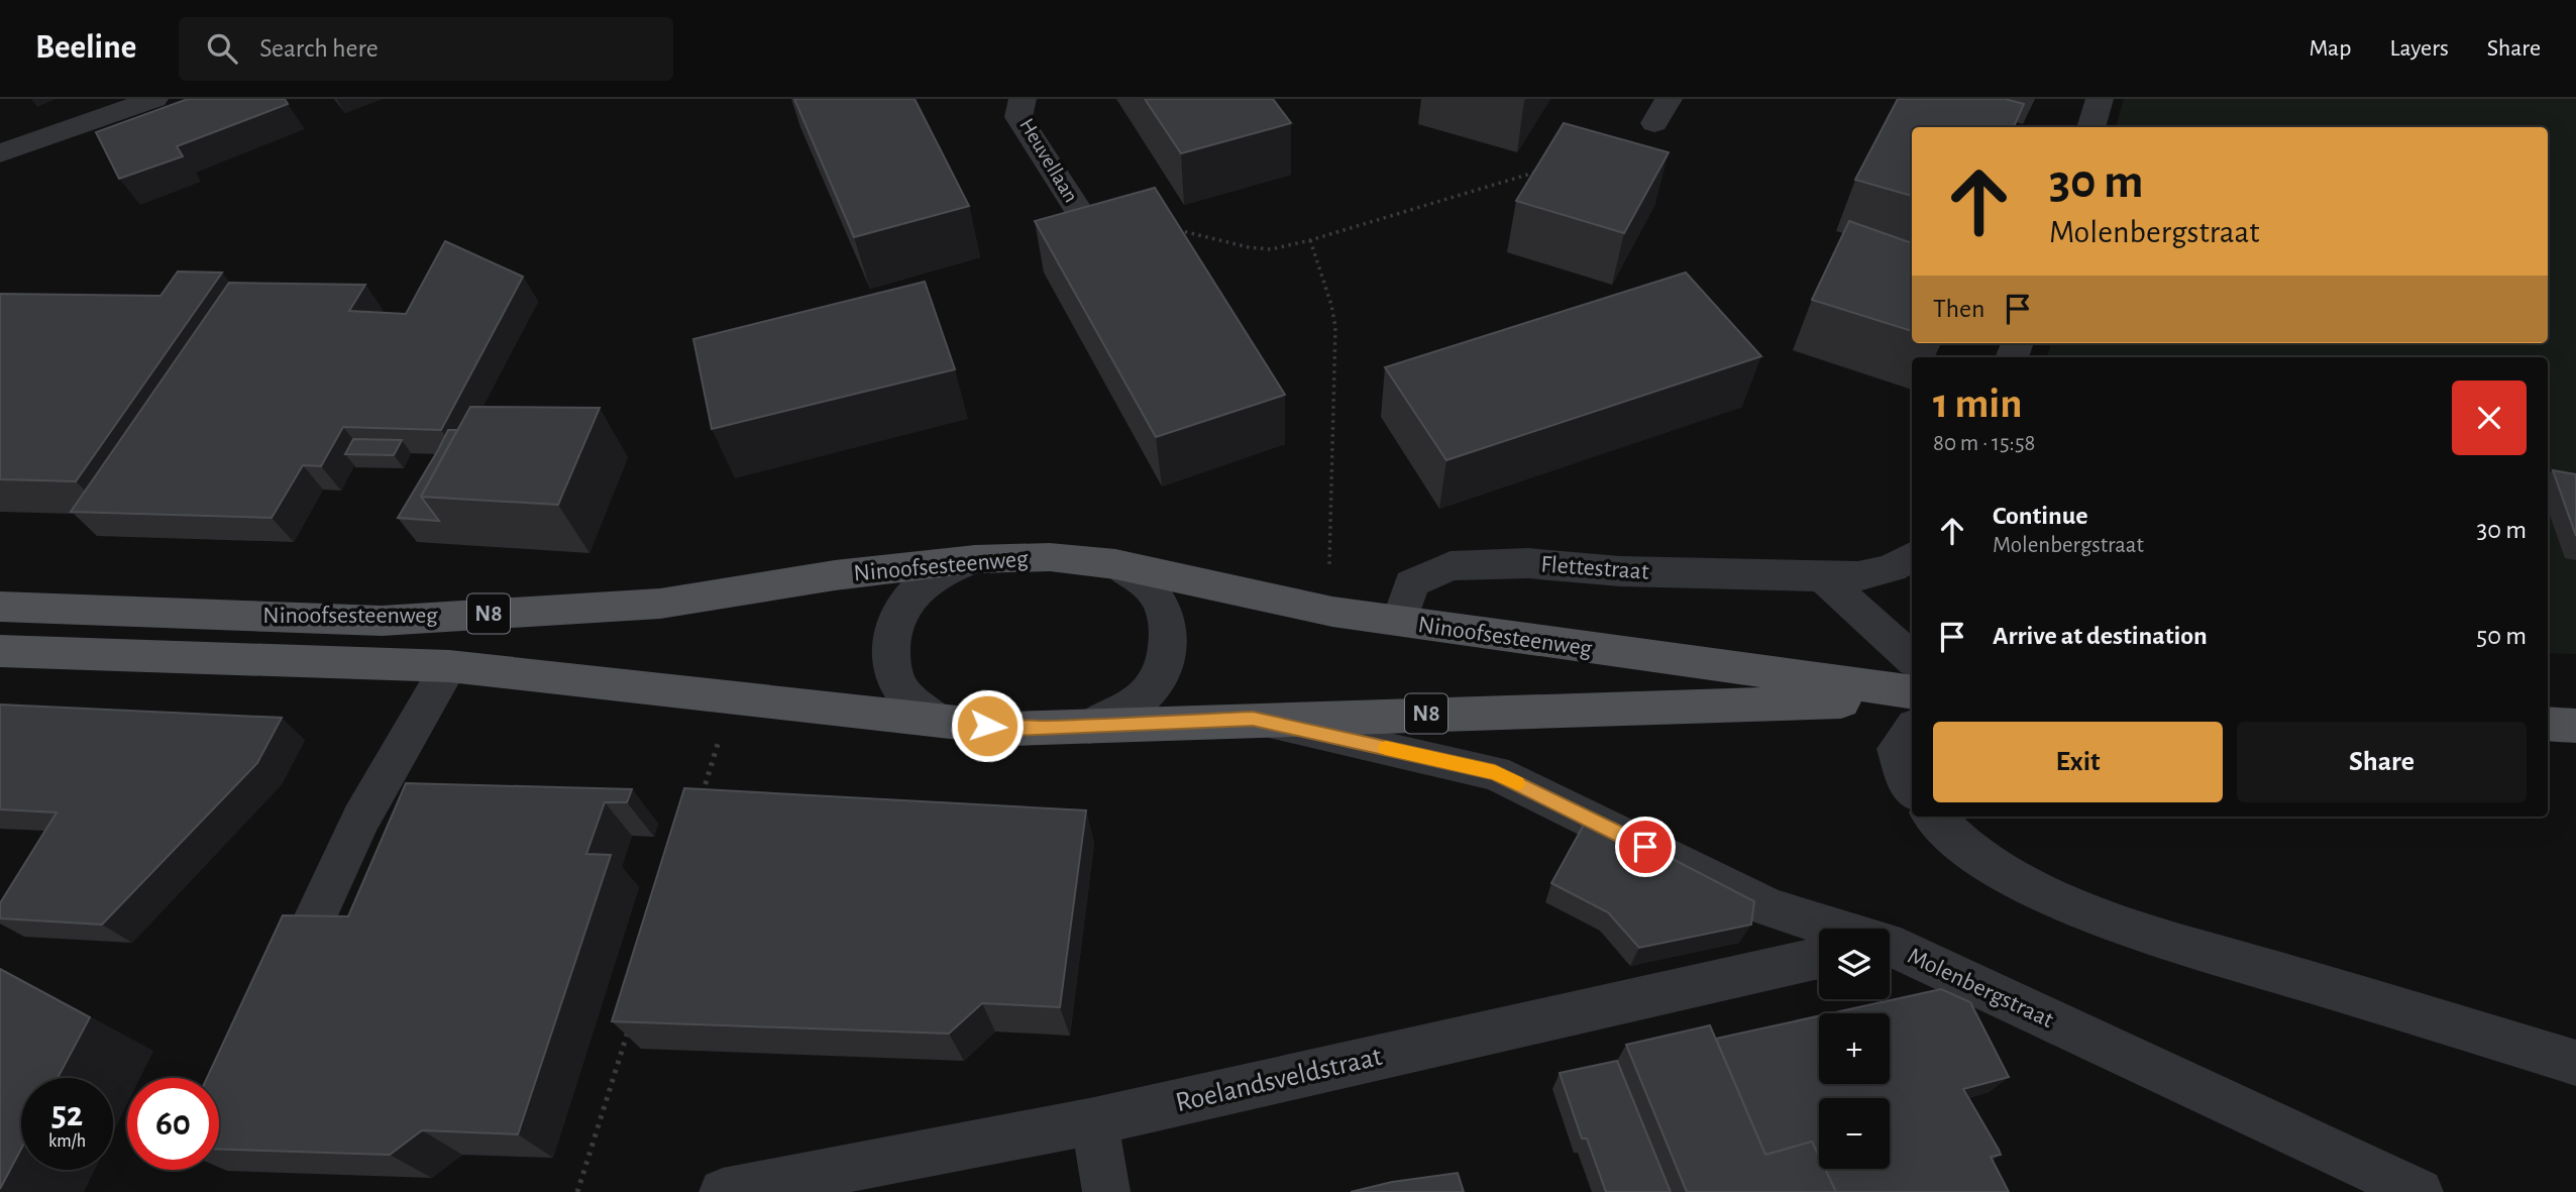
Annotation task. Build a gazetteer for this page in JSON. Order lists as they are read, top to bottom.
{
  "streets": {
    "main road": ["Ninoofsesteenweg", "N8"],
    "street": [
      "Heuvellaan",
      "Flettestraat",
      "Molenbergstraat",
      "Roelandsveldstraat"
    ]
  },
  "crossings": [
    ["Ninoofsesteenweg", "Flettestraat"],
    ["Ninoofsesteenweg", "Molenbergstraat"]
  ],
  "page": {
    "header": "Beeline",
    "search": "Search here",
    "nav": ["Map", "Layers", "Share"],
    "turn": ["30 m", "Molenbergstraat"],
    "then": "Then",
    "heading": ["1 min", "80 m · 15:58"],
    "list": [
      {
        "name": "Continue",
        "note": "Molenbergstraat",
        "value": "30 m"
      },
      {
        "name": "Arrive at destination",
        "value": "50 m"
      }
    ],
    "buttons": ["Exit", "Share"],
    "map_buttons": ["+", "−"],
    "speed": "52 km/h",
    "limit": "60"
  }
}
